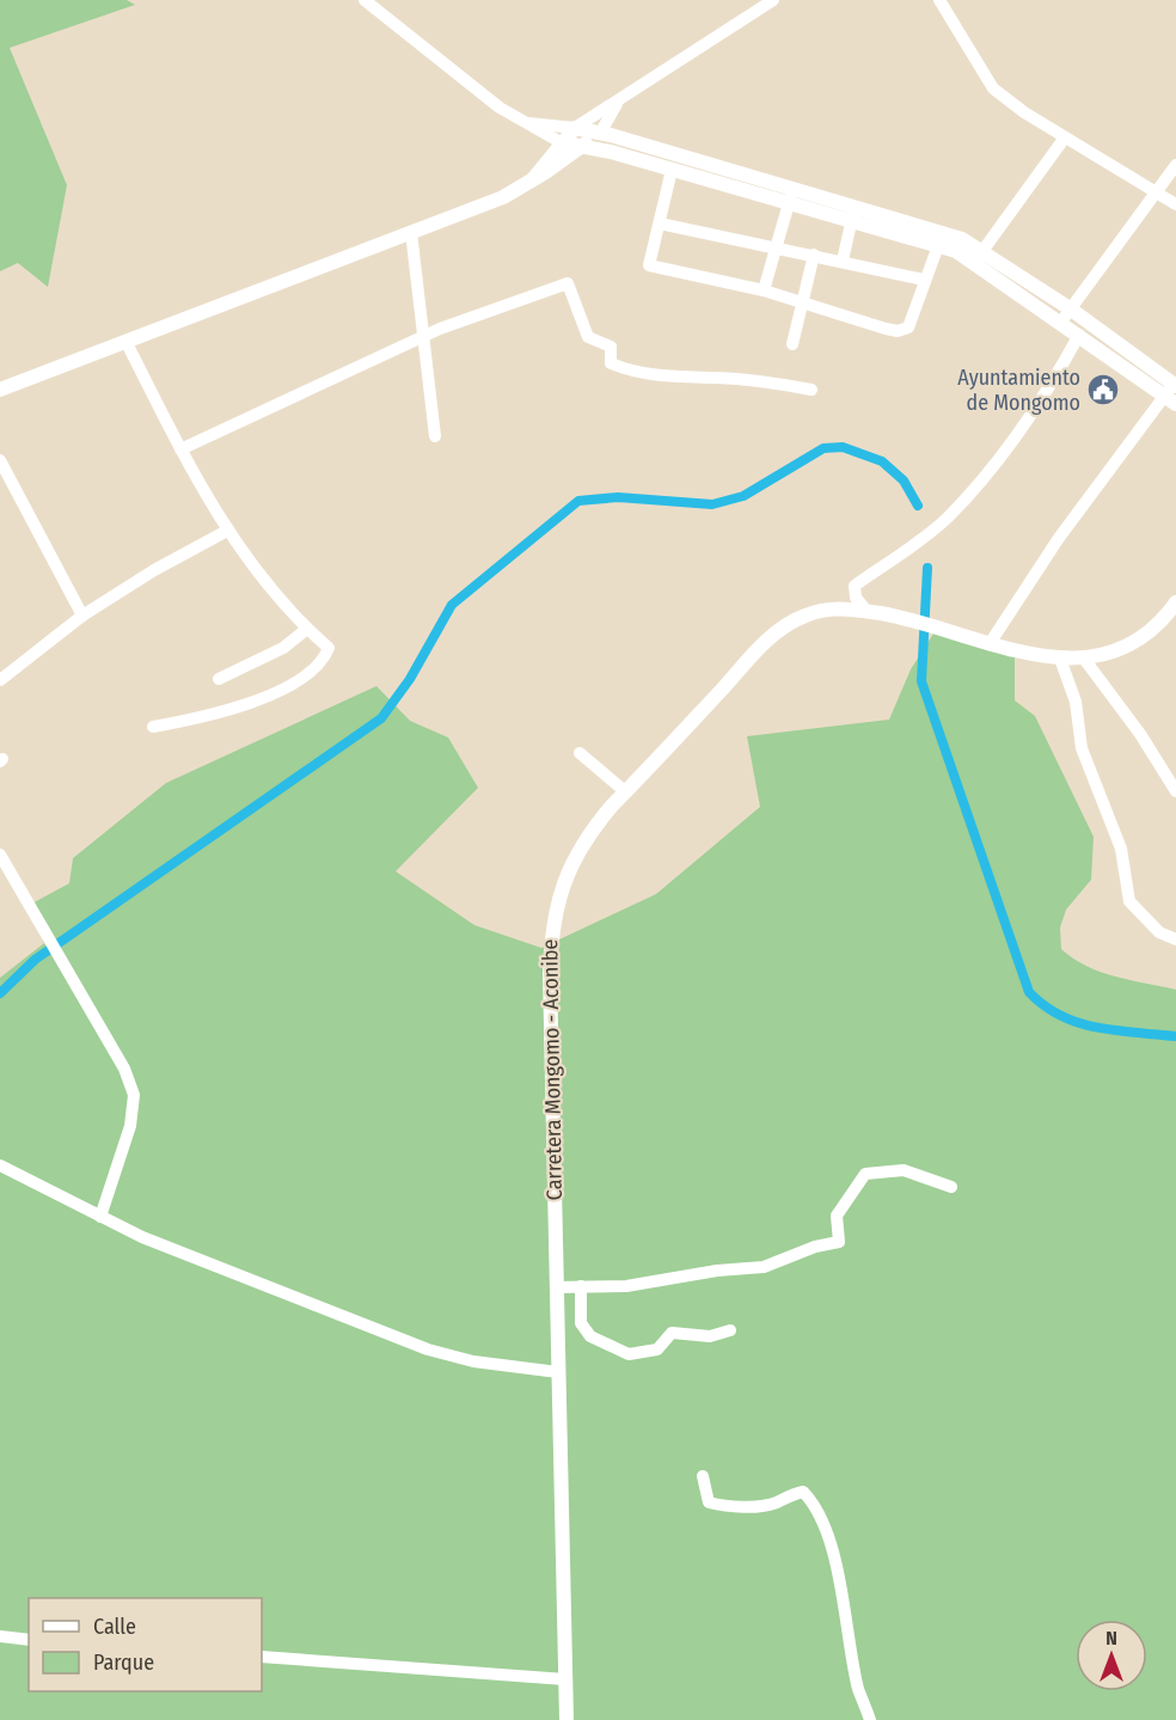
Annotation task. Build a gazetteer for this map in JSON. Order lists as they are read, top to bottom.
{
  "streets": {
    "main road": ["Carretera Mongomo - Aconibe"]
  },
  "places": {
    "public building": ["Ayuntamiento de Mongomo"]
  },
  "legend": ["Calle", "Parque"],
  "north": "top"
}
